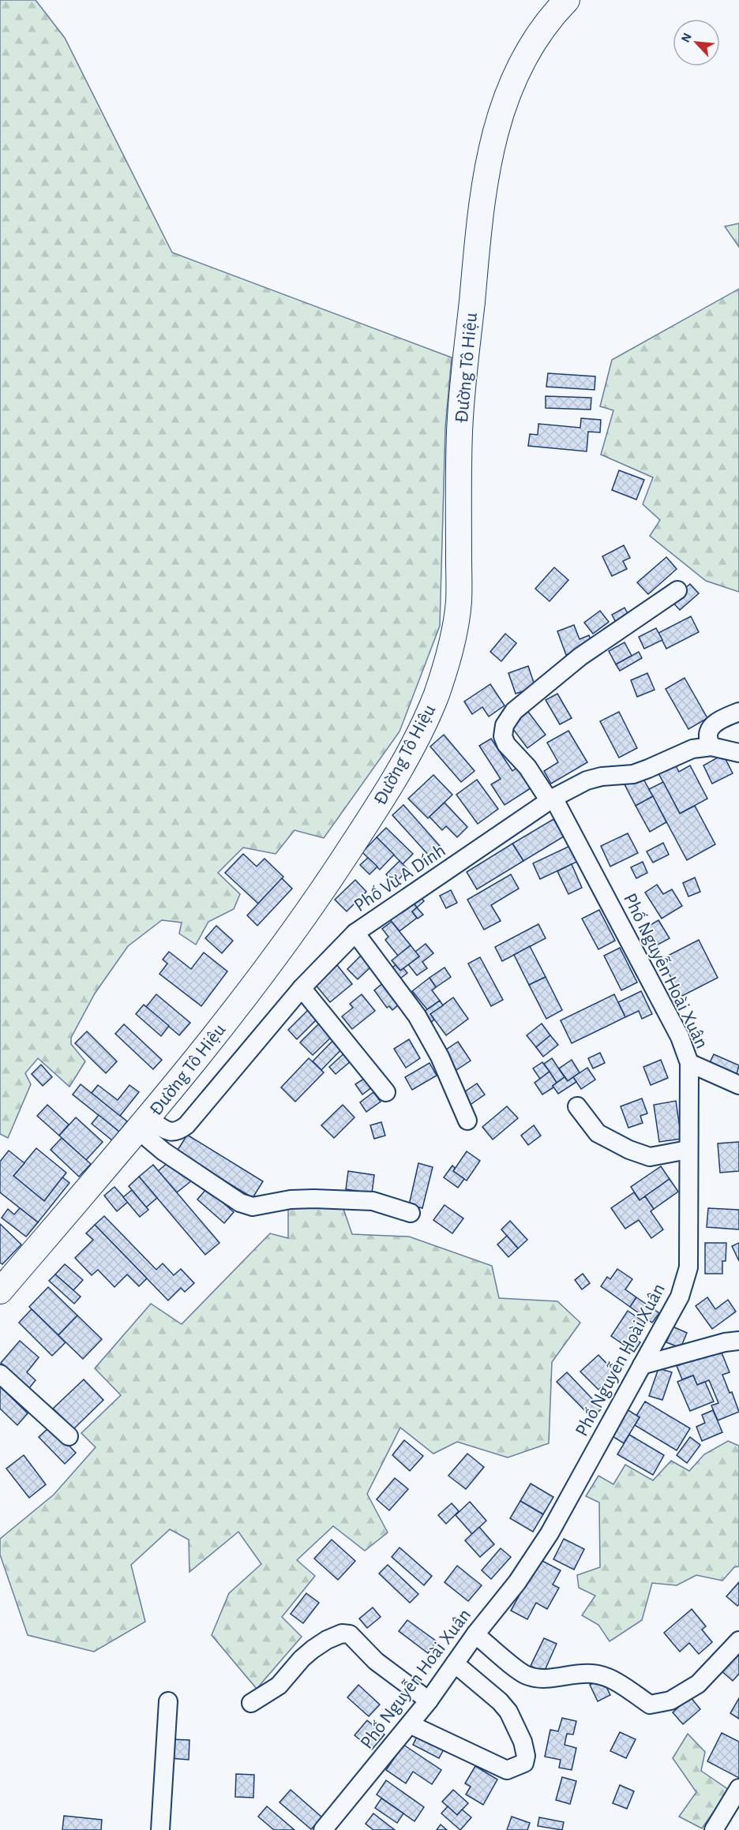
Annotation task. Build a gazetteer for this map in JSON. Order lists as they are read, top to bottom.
{
  "streets": {
    "highway": ["Đường Tô Hiệu"],
    "street": ["Phố Vừ A Dính", "Phố Nguyễn Hoài Xuân"]
  },
  "crossings": [
    ["Đường Tô Hiệu", "Phố Vừ A Dính"],
    ["Phố Vừ A Dính", "Phố Nguyễn Hoài Xuân"]
  ],
  "north": "top left"
}
